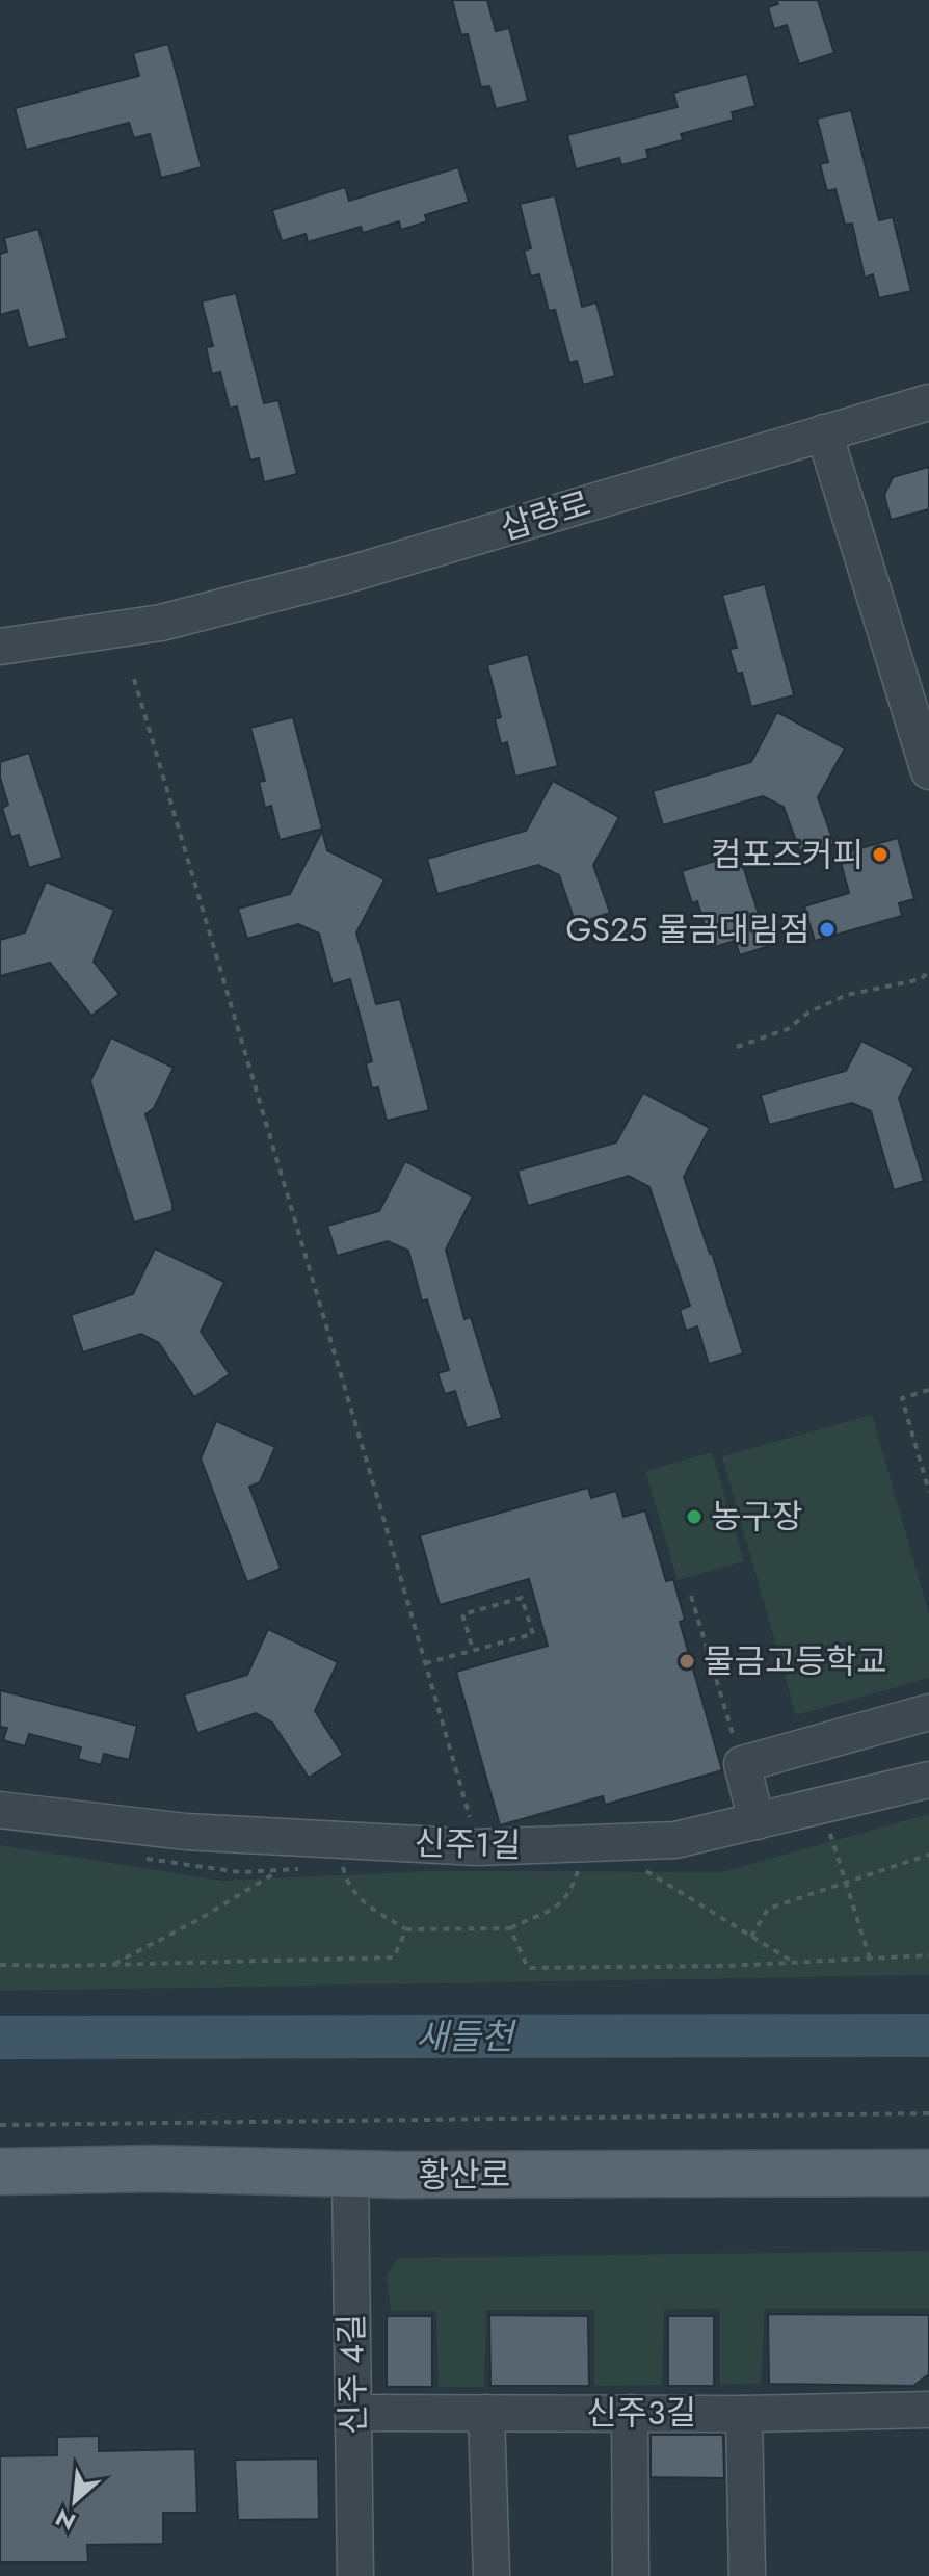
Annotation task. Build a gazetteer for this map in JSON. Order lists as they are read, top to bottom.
{
  "streets": {
    "main road": ["황산로"],
    "street": [
      "삽량로",
      "신주1길",
      "신주 4길",
      "신주3길"
    ]
  },
  "crossings": [
    ["황산로", "신주 4길"],
    ["신주 4길", "신주3길"]
  ],
  "water": ["새들천"],
  "places": [
    "컴포즈커피",
    "GS25 물금대림점",
    "농구장",
    "물금고등학교"
  ],
  "north": "bottom left"
}
